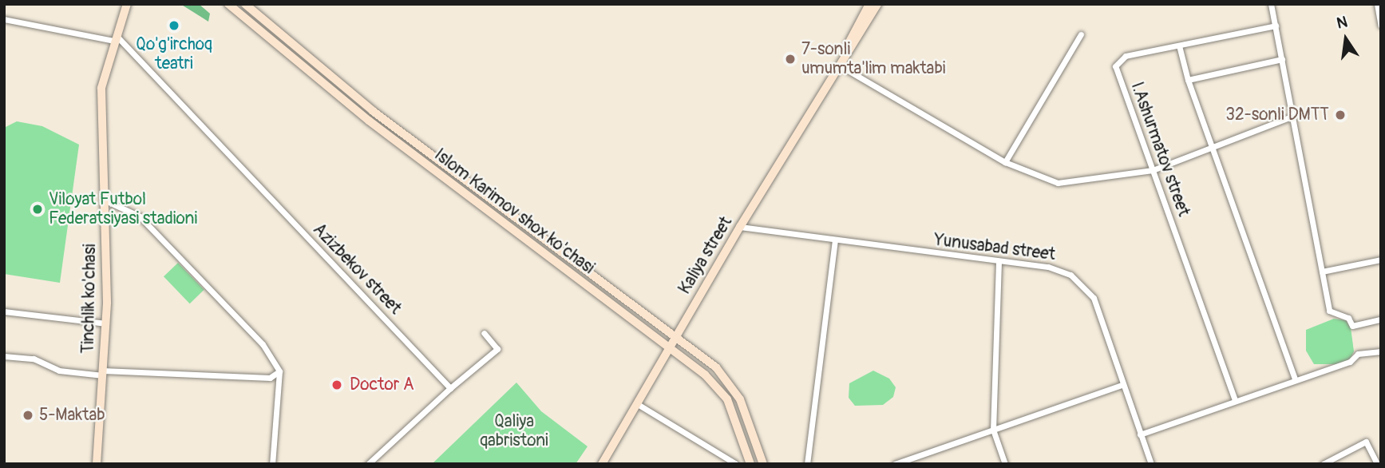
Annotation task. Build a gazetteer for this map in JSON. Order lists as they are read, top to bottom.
{
  "streets": {
    "main road": ["Islom Karimov shox ko'chasi", "Kaliya street", "Tinchlik ko'chasi"],
    "street": ["I.Ashurmatov street", "Yunusabad street", "Azizbekov street"]
  },
  "crossings": [
    ["Islom Karimov shox ko'chasi", "Kaliya street"],
    ["Yunusabad street", "Kaliya street"],
    ["Azizbekov street", "Tinchlik ko'chasi"]
  ],
  "parks": ["Qaliya qabristoni"],
  "places": [
    "Qo'g'irchoq teatri",
    "7-sonli umumta'lim maktabi",
    "32-sonli DMTT",
    "Viloyat Futbol Federatsiyasi stadioni",
    "Doctor A",
    "5-Maktab"
  ],
  "north": "top"
}
